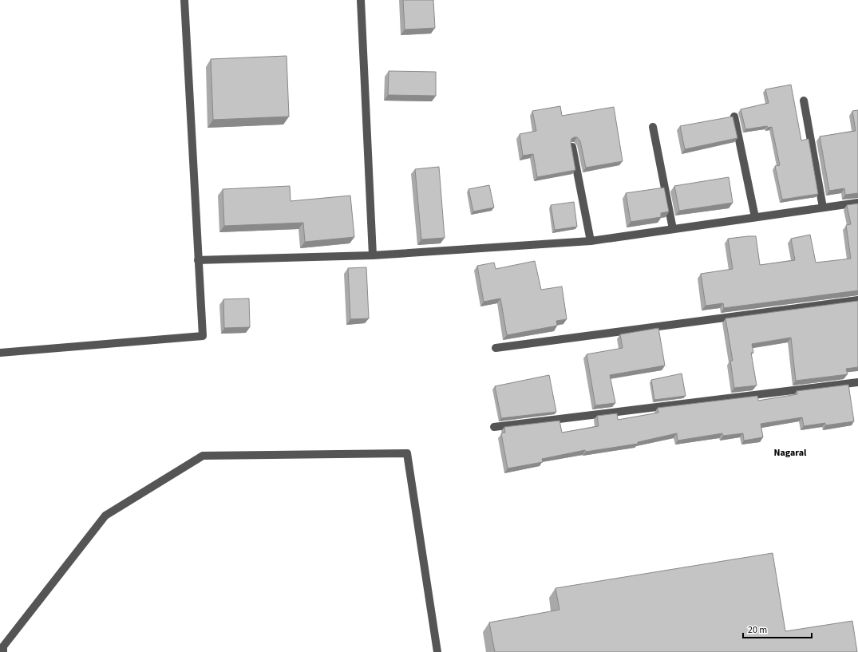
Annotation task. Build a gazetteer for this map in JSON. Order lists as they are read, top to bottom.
{
  "districts": ["Nagaral"],
  "scale_bar": "20 m"
}
